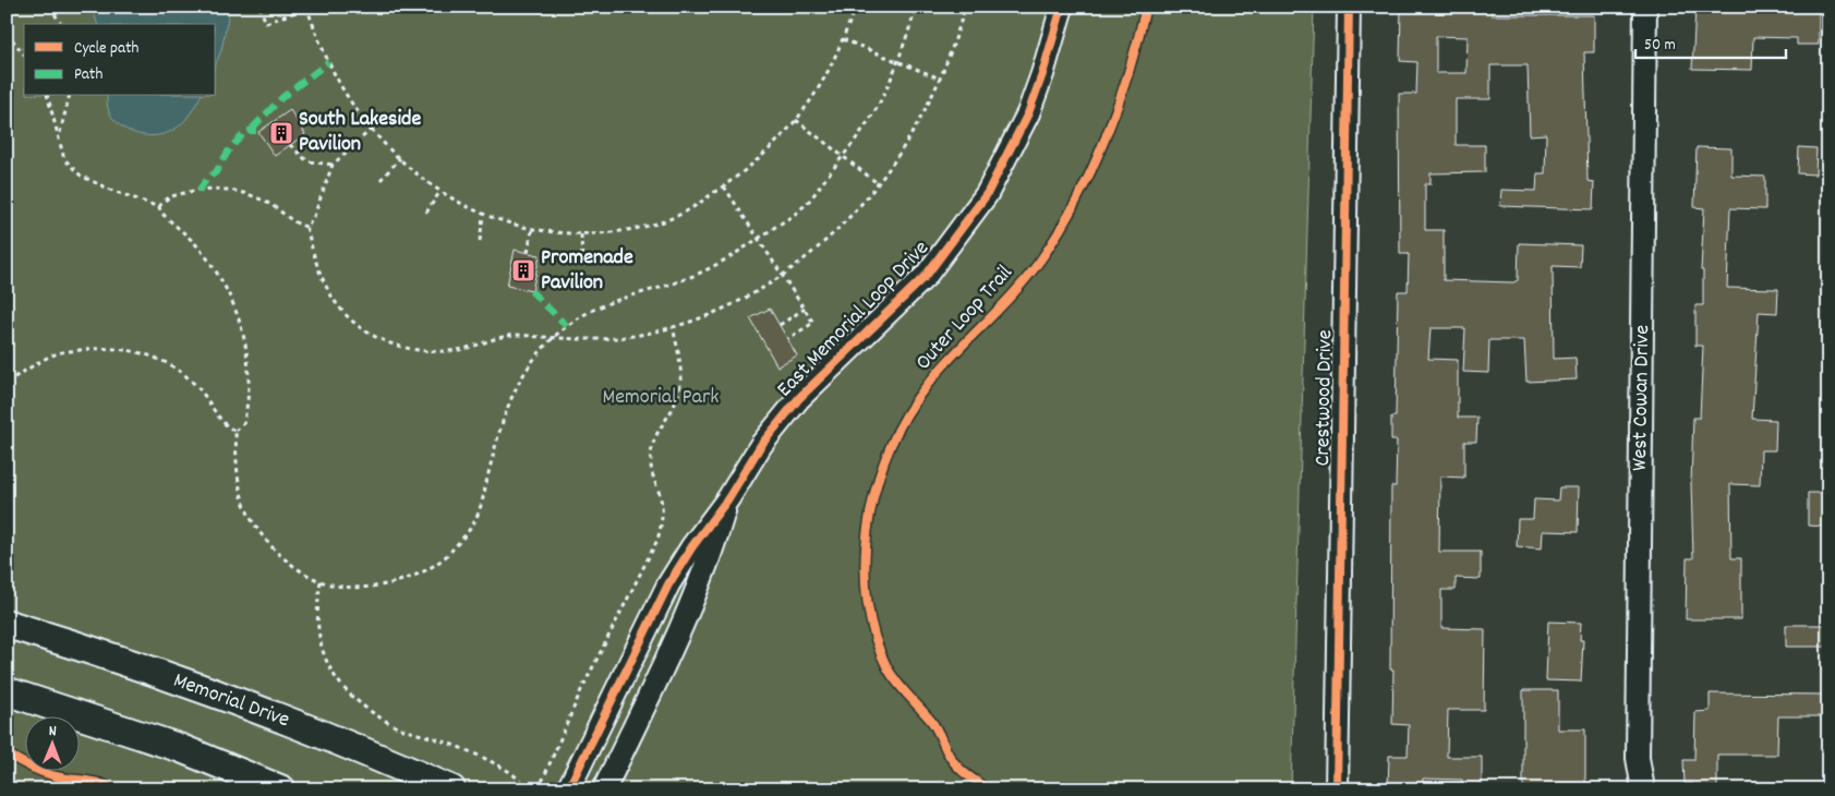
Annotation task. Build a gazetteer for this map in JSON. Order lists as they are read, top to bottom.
{
  "streets": {
    "main road": ["Memorial Drive"],
    "street": ["East Memorial Loop Drive", "Crestwood Drive", "West Cowan Drive"],
    "cycle path": ["Outer Loop Trail"]
  },
  "parks": ["Memorial Park"],
  "places": {
    "building": ["South Lakeside Pavilion", "Promenade Pavilion"]
  },
  "legend": ["Cycle path", "Path"],
  "scale_bar": "50 m",
  "north": "top"
}
